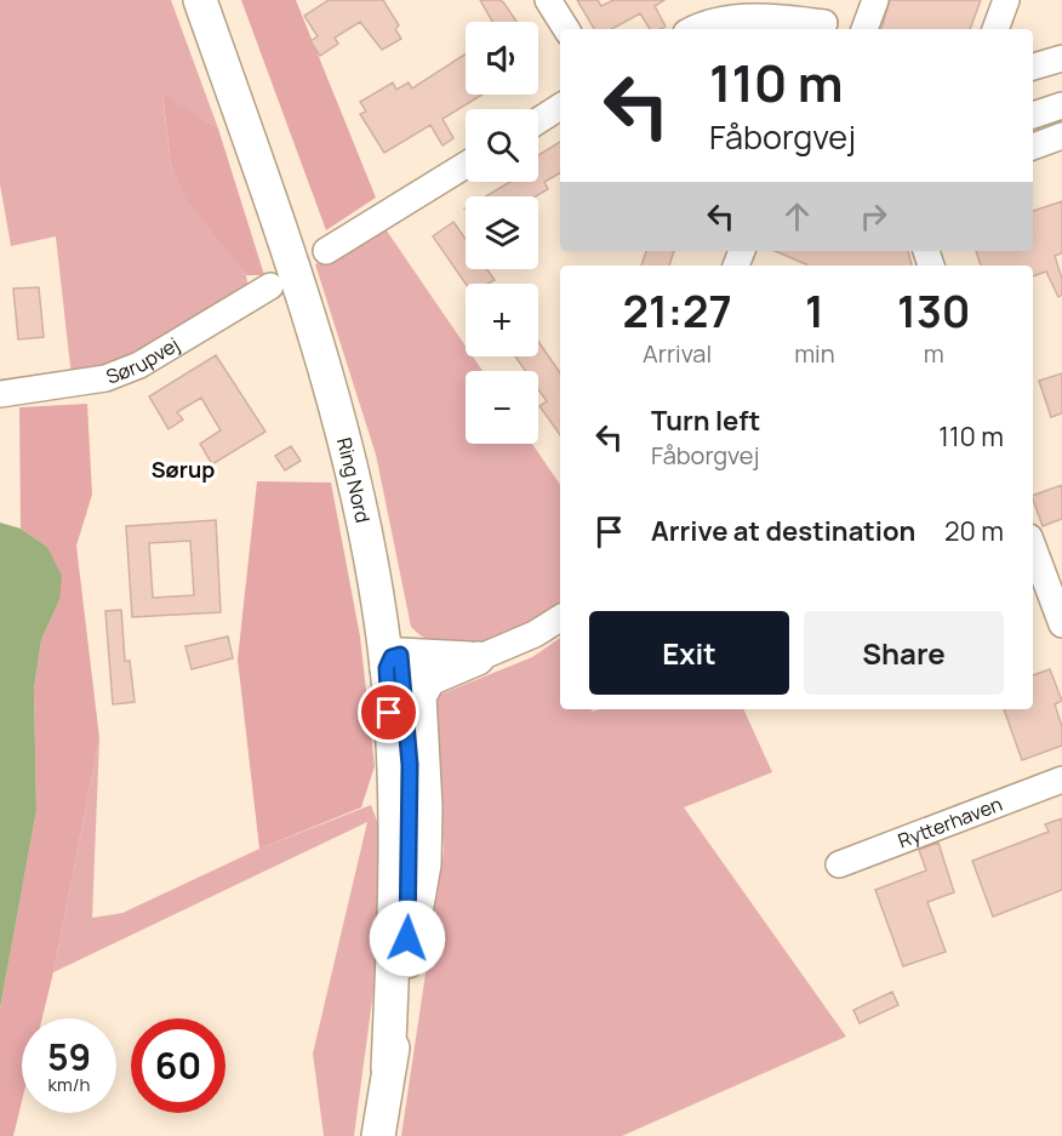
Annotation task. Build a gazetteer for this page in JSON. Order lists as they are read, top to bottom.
{
  "streets": {
    "main road": ["Ring Nord"],
    "street": ["Sørupvej", "Rytterhaven"]
  },
  "districts": ["Sørup"],
  "page": {
    "map_buttons": ["+", "−"],
    "turn": ["110 m", "Fåborgvej"],
    "eta": [
      "21:27",
      "Arrival",
      "1",
      "min",
      "130",
      "m"
    ],
    "list": [
      {
        "name": "Turn left",
        "note": "Fåborgvej",
        "value": "110 m"
      },
      {
        "name": "Arrive at destination",
        "value": "20 m"
      }
    ],
    "buttons": ["Exit", "Share"],
    "speed": "59 km/h",
    "limit": "60"
  }
}
